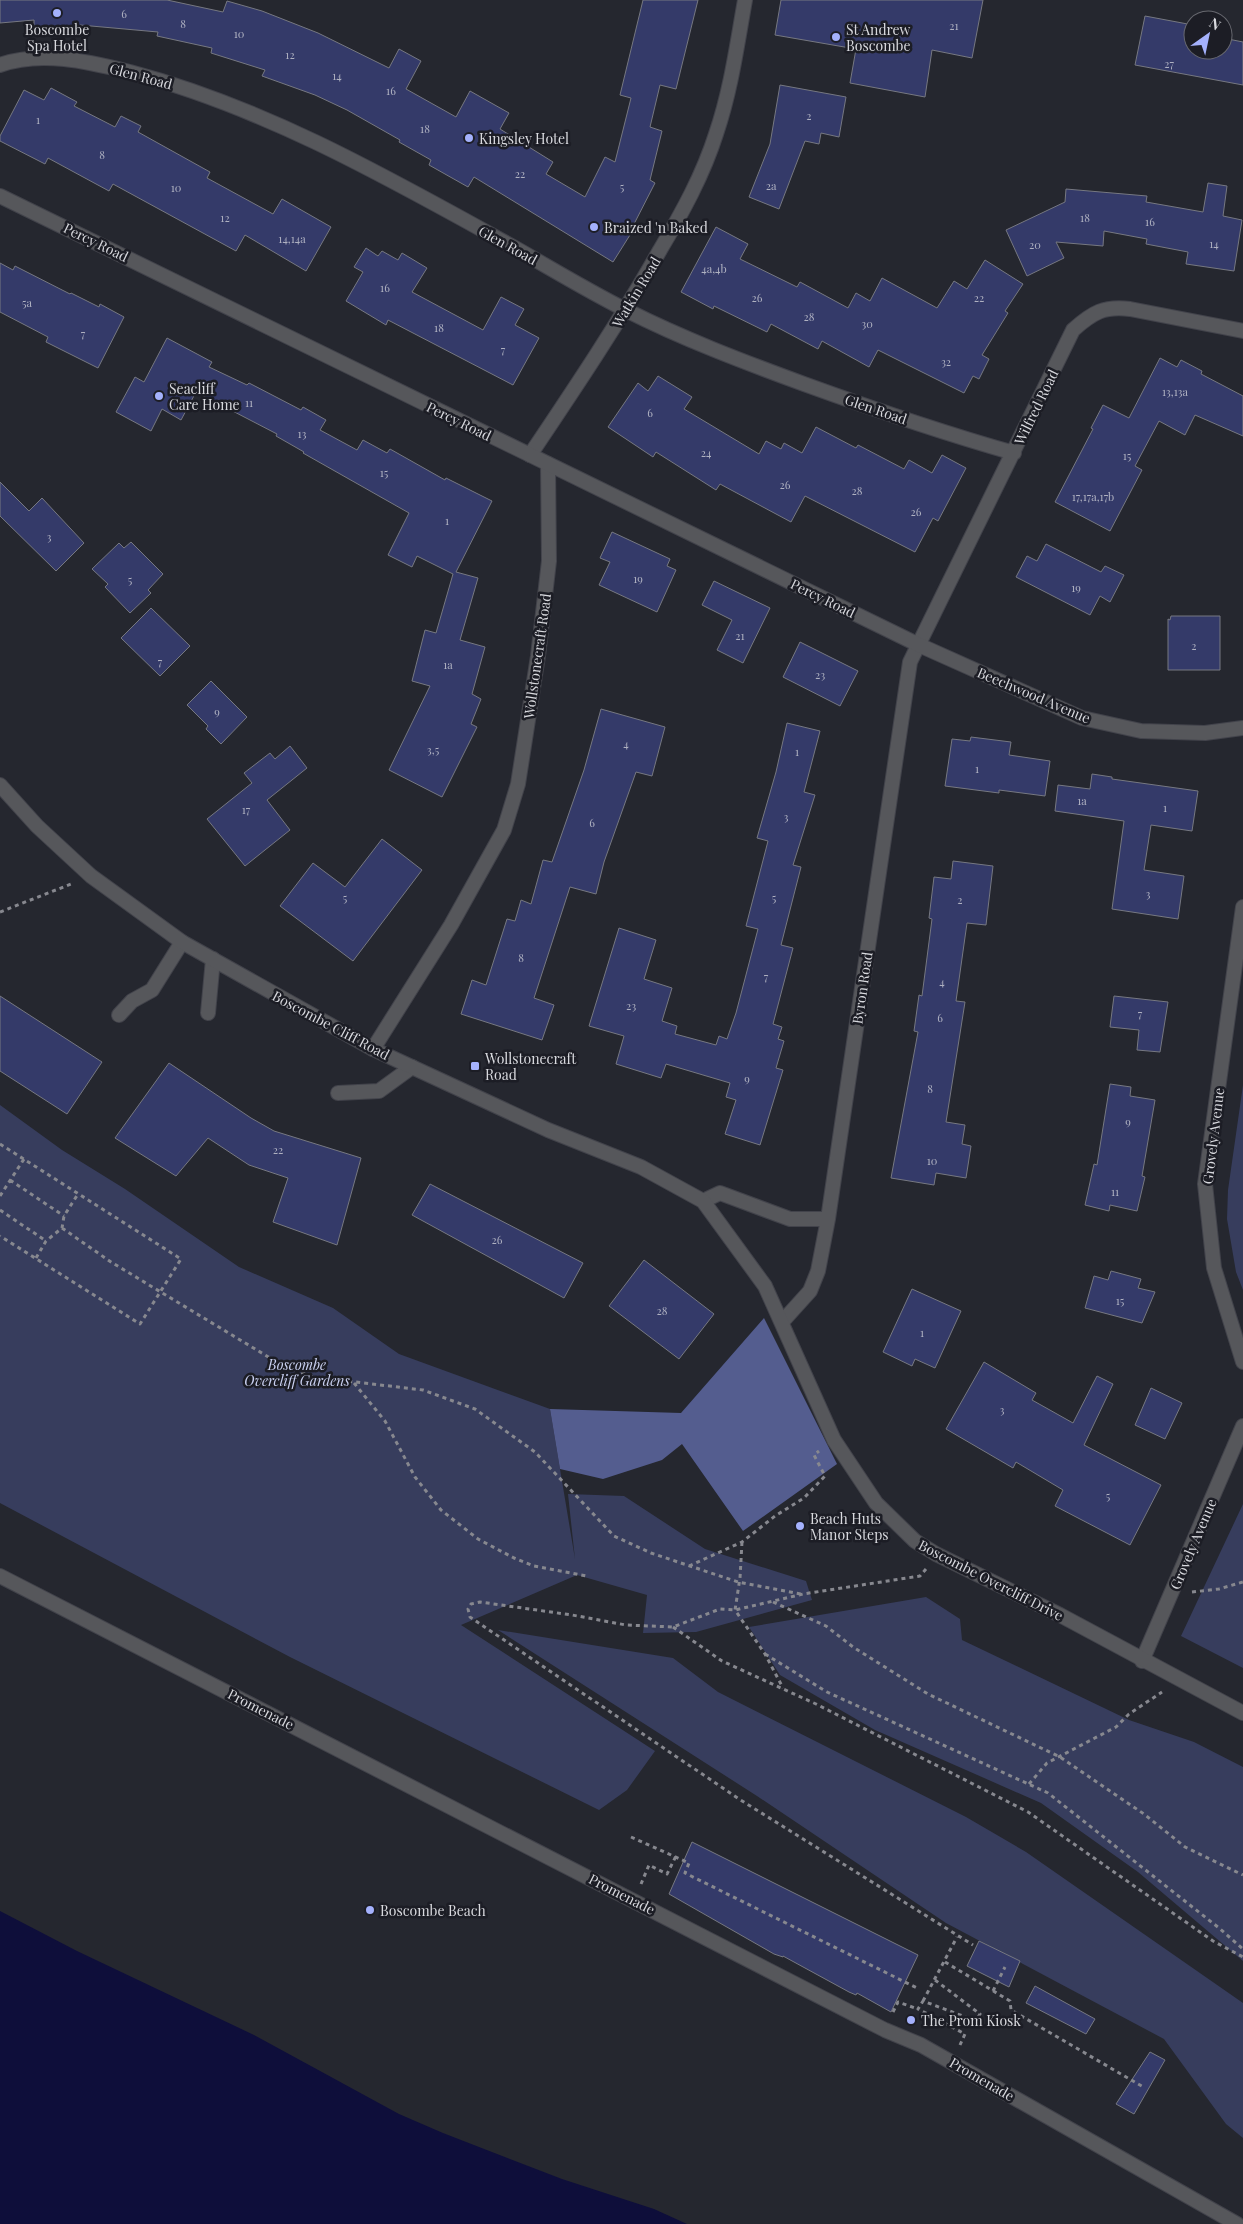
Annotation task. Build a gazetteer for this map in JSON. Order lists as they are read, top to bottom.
{
  "streets": {
    "street": [
      "Glen Road",
      "Percy Road",
      "Watkin Road",
      "Wilfred Road",
      "Wollstonecraft Road",
      "Beechwood Avenue",
      "Byron Road",
      "Boscombe Cliff Road",
      "Grovely Avenue",
      "Boscombe Overcliff Drive",
      "Promenade"
    ]
  },
  "crossings": [
    ["Glen Road", "Watkin Road"],
    ["Glen Road", "Wilfred Road"],
    ["Percy Road", "Watkin Road"],
    ["Percy Road", "Wilfred Road"],
    ["Percy Road", "Wollstonecraft Road"],
    ["Percy Road", "Beechwood Avenue"],
    ["Percy Road", "Byron Road"],
    ["Wilfred Road", "Beechwood Avenue"],
    ["Wilfred Road", "Byron Road"],
    ["Wollstonecraft Road", "Boscombe Cliff Road"],
    ["Beechwood Avenue", "Byron Road"],
    ["Byron Road", "Boscombe Cliff Road"],
    ["Byron Road", "Boscombe Overcliff Drive"],
    ["Boscombe Cliff Road", "Boscombe Overcliff Drive"],
    ["Grovely Avenue", "Boscombe Overcliff Drive"]
  ],
  "parks": ["Boscombe Overcliff Gardens"],
  "places": {
    "other": [
      "Boscombe Spa Hotel",
      "St Andrew Boscombe",
      "Kingsley Hotel",
      "Braized 'n Baked",
      "Seacliff Care Home",
      "Beach Huts Manor Steps",
      "Boscombe Beach",
      "The Prom Kiosk"
    ],
    "transit": ["Wollstonecraft Road"]
  },
  "house_numbers": [
    "6",
    "8",
    "21",
    "10",
    "12",
    "27",
    "14",
    "16",
    "2",
    "1",
    "18",
    "8",
    "22",
    "2a",
    "5",
    "10",
    "12",
    "18",
    "16",
    "14,14a",
    "14",
    "20",
    "4a,4b",
    "16",
    "26",
    "22",
    "5a",
    "28",
    "30",
    "18",
    "7",
    "7",
    "32",
    "13,13a",
    "11",
    "6",
    "13",
    "24",
    "15",
    "15",
    "26",
    "28",
    "17,17a,17b",
    "26",
    "1",
    "3",
    "19",
    "5",
    "19",
    "21",
    "2",
    "7",
    "1a",
    "23",
    "9",
    "4",
    "3,5",
    "1",
    "1",
    "1a",
    "1",
    "17",
    "3",
    "6",
    "3",
    "5",
    "5",
    "2",
    "8",
    "7",
    "4",
    "23",
    "7",
    "6",
    "9",
    "8",
    "9",
    "22",
    "10",
    "11",
    "26",
    "15",
    "28",
    "1",
    "3",
    "5"
  ],
  "north": "top right"
}
